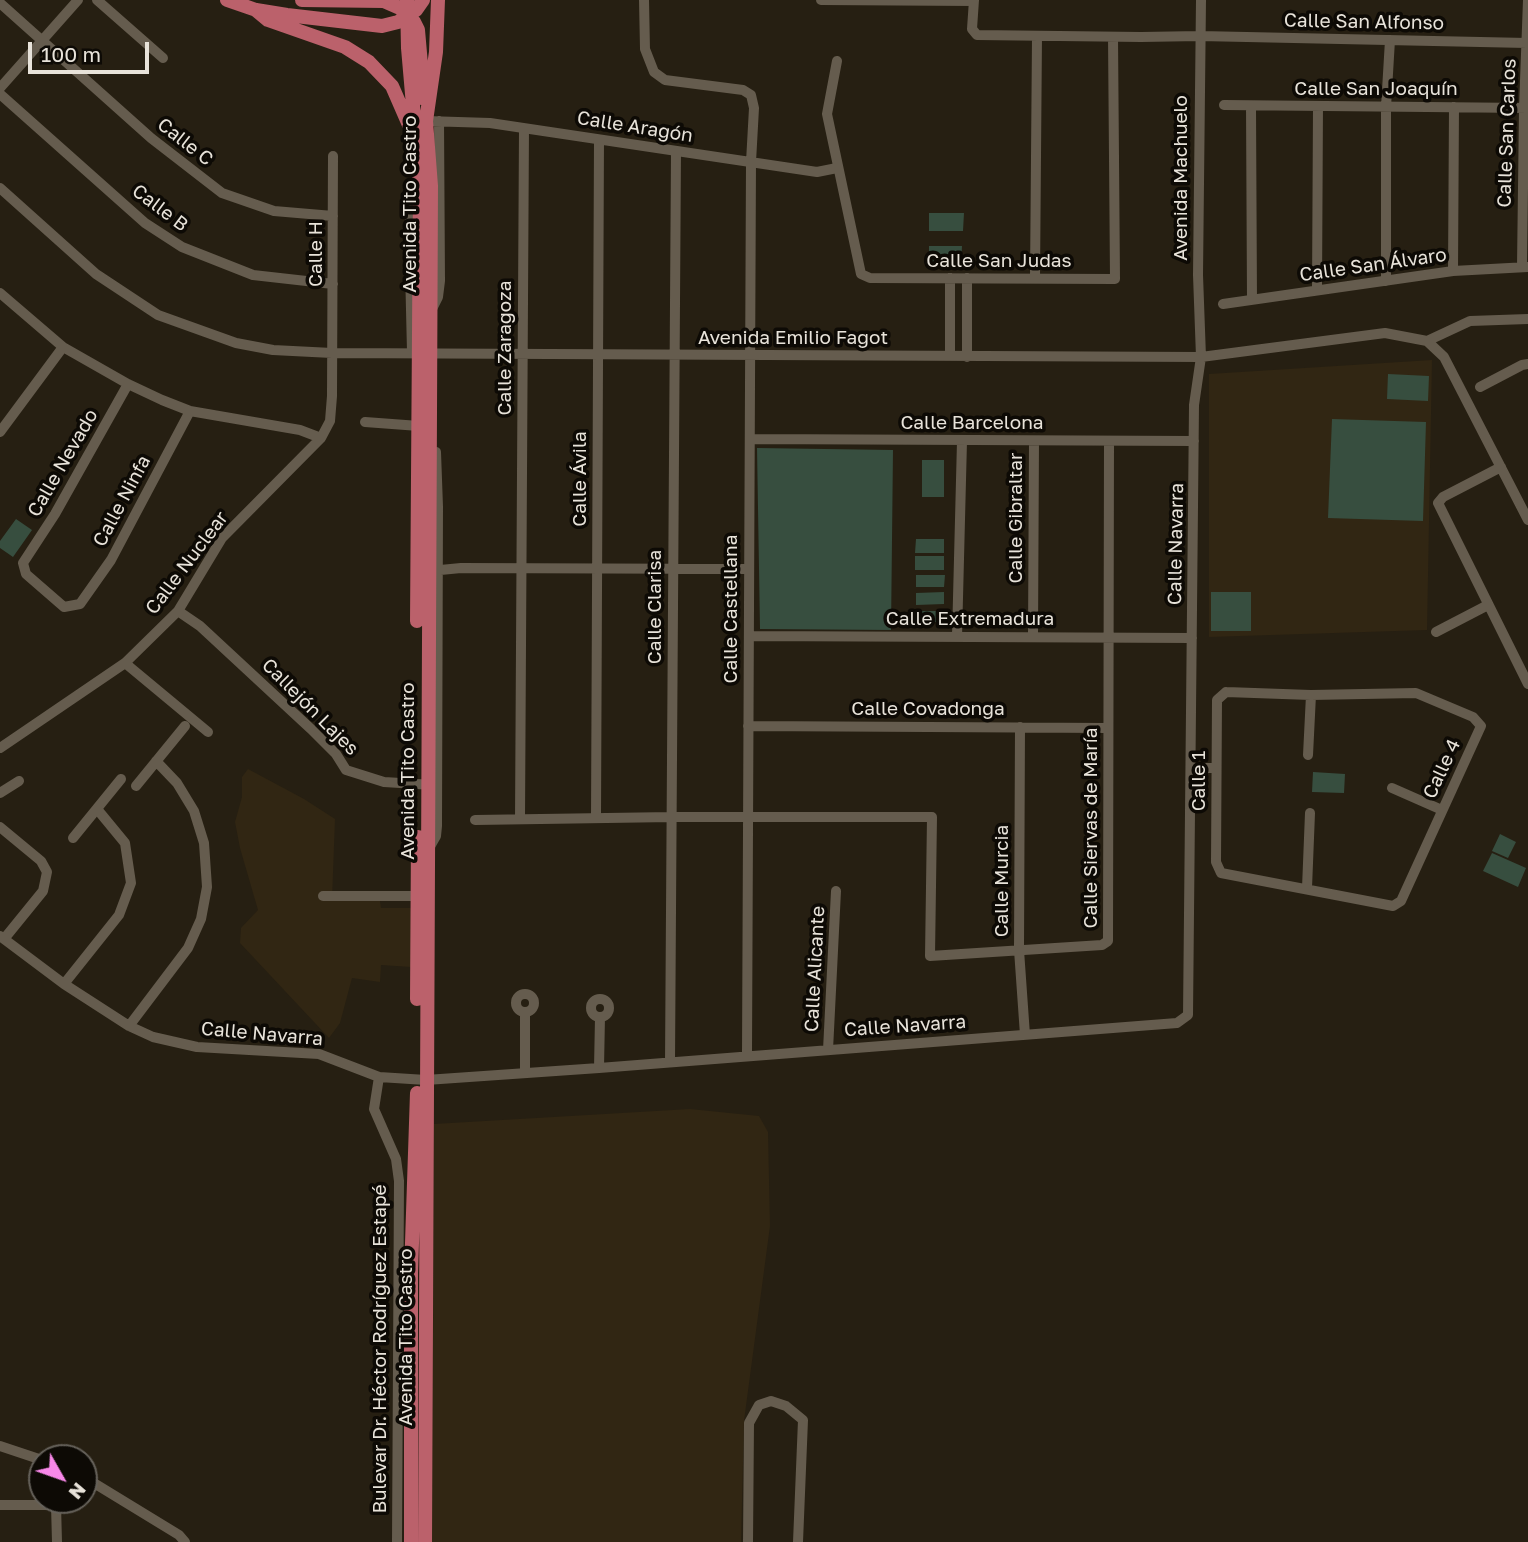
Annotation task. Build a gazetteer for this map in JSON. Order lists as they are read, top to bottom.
{
  "streets": {
    "main road": ["Avenida Tito Castro"],
    "street": [
      "Calle San Alfonso",
      "Calle San Joaquín",
      "Calle Aragón",
      "Calle San Carlos",
      "Calle C",
      "Avenida Machuelo",
      "Calle B",
      "Calle H",
      "Calle San Judas",
      "Calle San Álvaro",
      "Avenida Emilio Fagot",
      "Calle Zaragoza",
      "Calle Barcelona",
      "Calle Nevado",
      "Calle Ávila",
      "Calle Ninfa",
      "Calle Gibraltar",
      "Calle Navarra",
      "Calle Nuclear",
      "Calle Clarisa",
      "Calle Castellana",
      "Calle Extremadura",
      "Callejón Lajes",
      "Calle Covadonga",
      "Calle 4",
      "Calle 1",
      "Calle Siervas de María",
      "Calle Murcia",
      "Calle Alicante",
      "Bulevar Dr. Héctor Rodríguez Estapé"
    ]
  },
  "crossings": [
    ["Calle San Alfonso", "Calle San Carlos"],
    ["Calle San Alfonso", "Avenida Machuelo"],
    ["Calle San Alfonso", "Calle San Judas"],
    ["Calle San Joaquín", "Calle San Carlos"],
    ["Calle Aragón", "Avenida Tito Castro"],
    ["Calle Aragón", "Calle San Judas"],
    ["Calle Aragón", "Calle Zaragoza"],
    ["Calle Aragón", "Calle Ávila"],
    ["Calle Aragón", "Calle Clarisa"],
    ["Calle Aragón", "Calle Castellana"],
    ["Calle San Carlos", "Calle San Álvaro"],
    ["Calle C", "Calle H"],
    ["Avenida Machuelo", "Avenida Emilio Fagot"],
    ["Avenida Machuelo", "Calle Navarra"],
    ["Avenida Tito Castro", "Avenida Emilio Fagot"],
    ["Avenida Tito Castro", "Calle Navarra"],
    ["Avenida Tito Castro", "Callejón Lajes"],
    ["Calle B", "Calle H"],
    ["Calle H", "Avenida Emilio Fagot"],
    ["Calle H", "Calle Nuclear"],
    ["Avenida Emilio Fagot", "Calle Zaragoza"],
    ["Avenida Emilio Fagot", "Calle Ávila"],
    ["Avenida Emilio Fagot", "Calle Navarra"],
    ["Avenida Emilio Fagot", "Calle Nuclear"],
    ["Avenida Emilio Fagot", "Calle Clarisa"],
    ["Avenida Emilio Fagot", "Calle Castellana"],
    ["Calle Zaragoza", "Calle Siervas de María"],
    ["Calle Barcelona", "Calle Gibraltar"],
    ["Calle Barcelona", "Calle Navarra"],
    ["Calle Barcelona", "Calle Castellana"],
    ["Calle Barcelona", "Calle Siervas de María"],
    ["Calle Nevado", "Calle Ninfa"],
    ["Calle Ávila", "Calle Siervas de María"],
    ["Calle Gibraltar", "Calle Extremadura"],
    ["Calle Navarra", "Calle Clarisa"],
    ["Calle Navarra", "Calle Castellana"],
    ["Calle Navarra", "Calle Extremadura"],
    ["Calle Navarra", "Calle Murcia"],
    ["Calle Navarra", "Calle Alicante"],
    ["Calle Navarra", "Bulevar Dr. Héctor Rodríguez Estapé"],
    ["Calle Nuclear", "Callejón Lajes"],
    ["Calle Clarisa", "Calle Siervas de María"],
    ["Calle Castellana", "Calle Extremadura"],
    ["Calle Castellana", "Calle Covadonga"],
    ["Calle Castellana", "Calle Siervas de María"],
    ["Calle Extremadura", "Calle Siervas de María"],
    ["Calle Covadonga", "Calle Siervas de María"],
    ["Calle Covadonga", "Calle Murcia"],
    ["Calle 4", "Calle 1"],
    ["Calle Siervas de María", "Calle Murcia"]
  ],
  "scale_bar": "100 m",
  "north": "bottom right"
}
